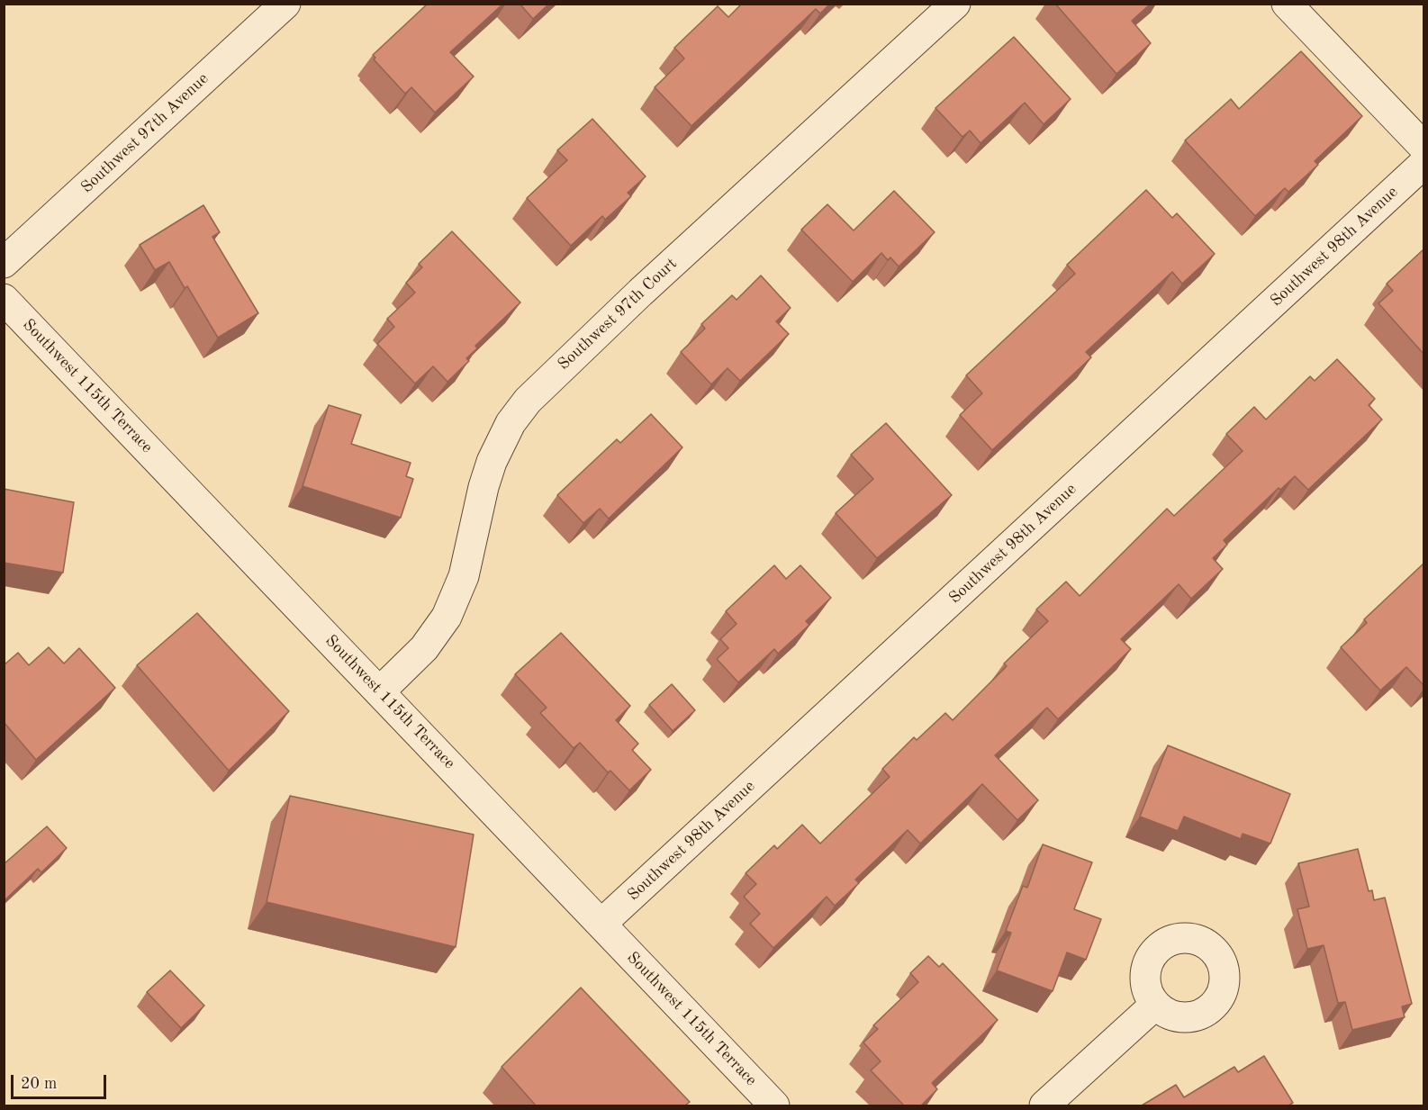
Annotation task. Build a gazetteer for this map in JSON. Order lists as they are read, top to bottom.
{
  "streets": {
    "street": [
      "Southwest 97th Avenue",
      "Southwest 98th Avenue",
      "Southwest 97th Court",
      "Southwest 115th Terrace"
    ]
  },
  "crossings": [
    ["Southwest 98th Avenue", "Southwest 115th Terrace"],
    ["Southwest 97th Court", "Southwest 115th Terrace"]
  ],
  "scale_bar": "20 m"
}
